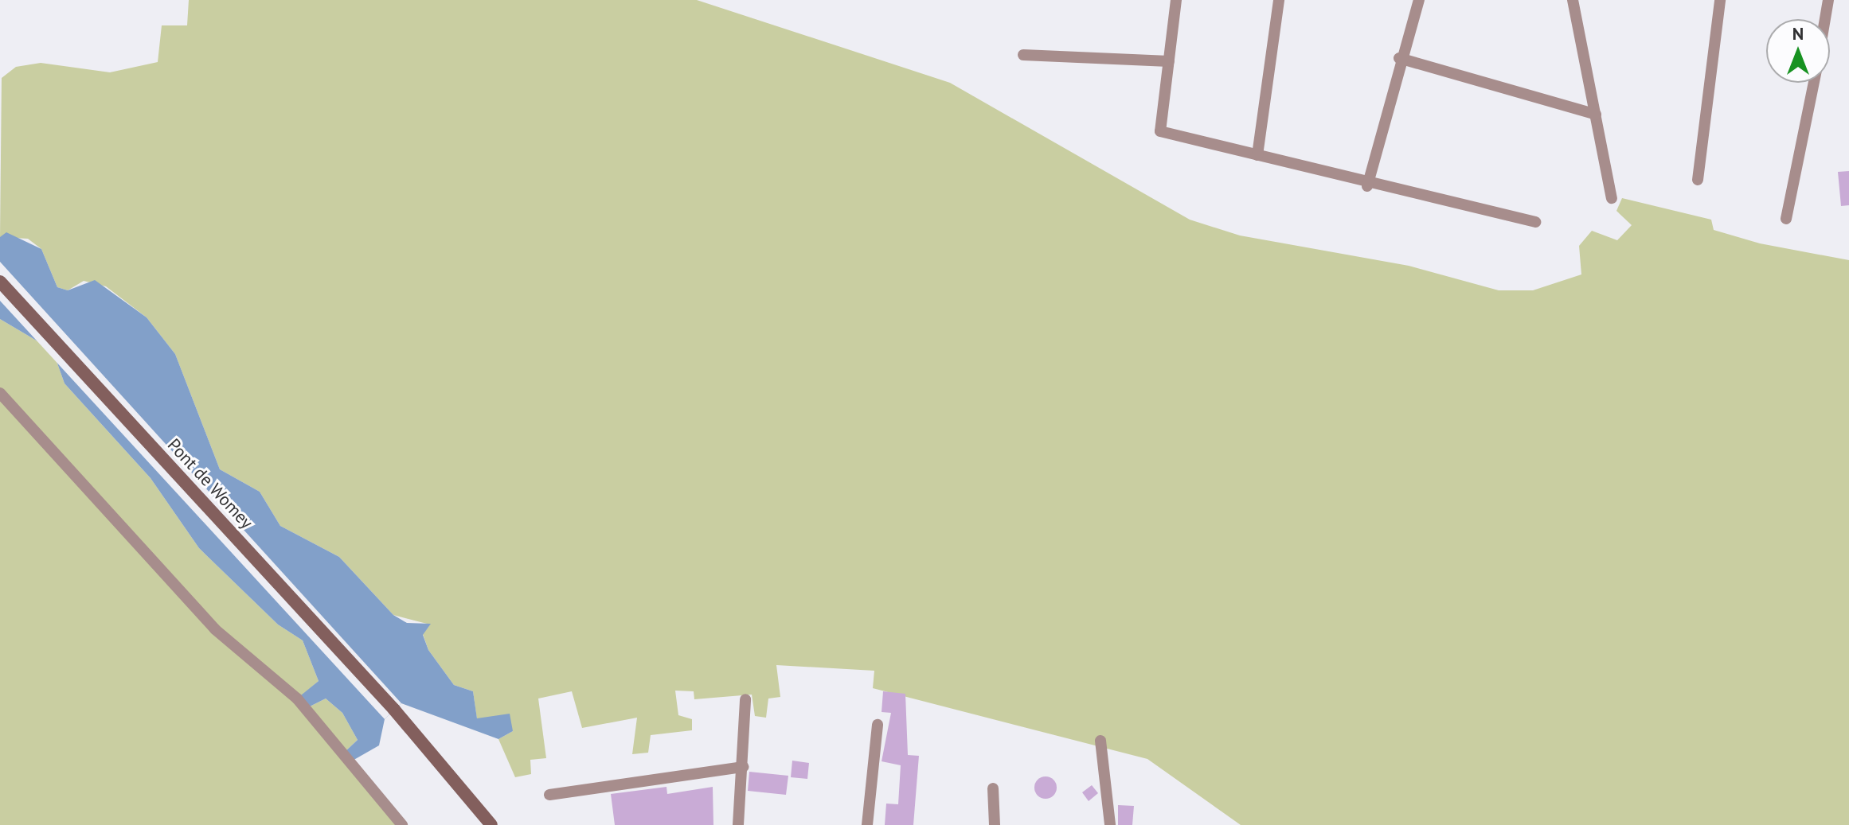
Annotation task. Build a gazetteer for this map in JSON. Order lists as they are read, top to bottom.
{
  "streets": {
    "main road": ["Pont de Womey"]
  },
  "north": "top"
}
